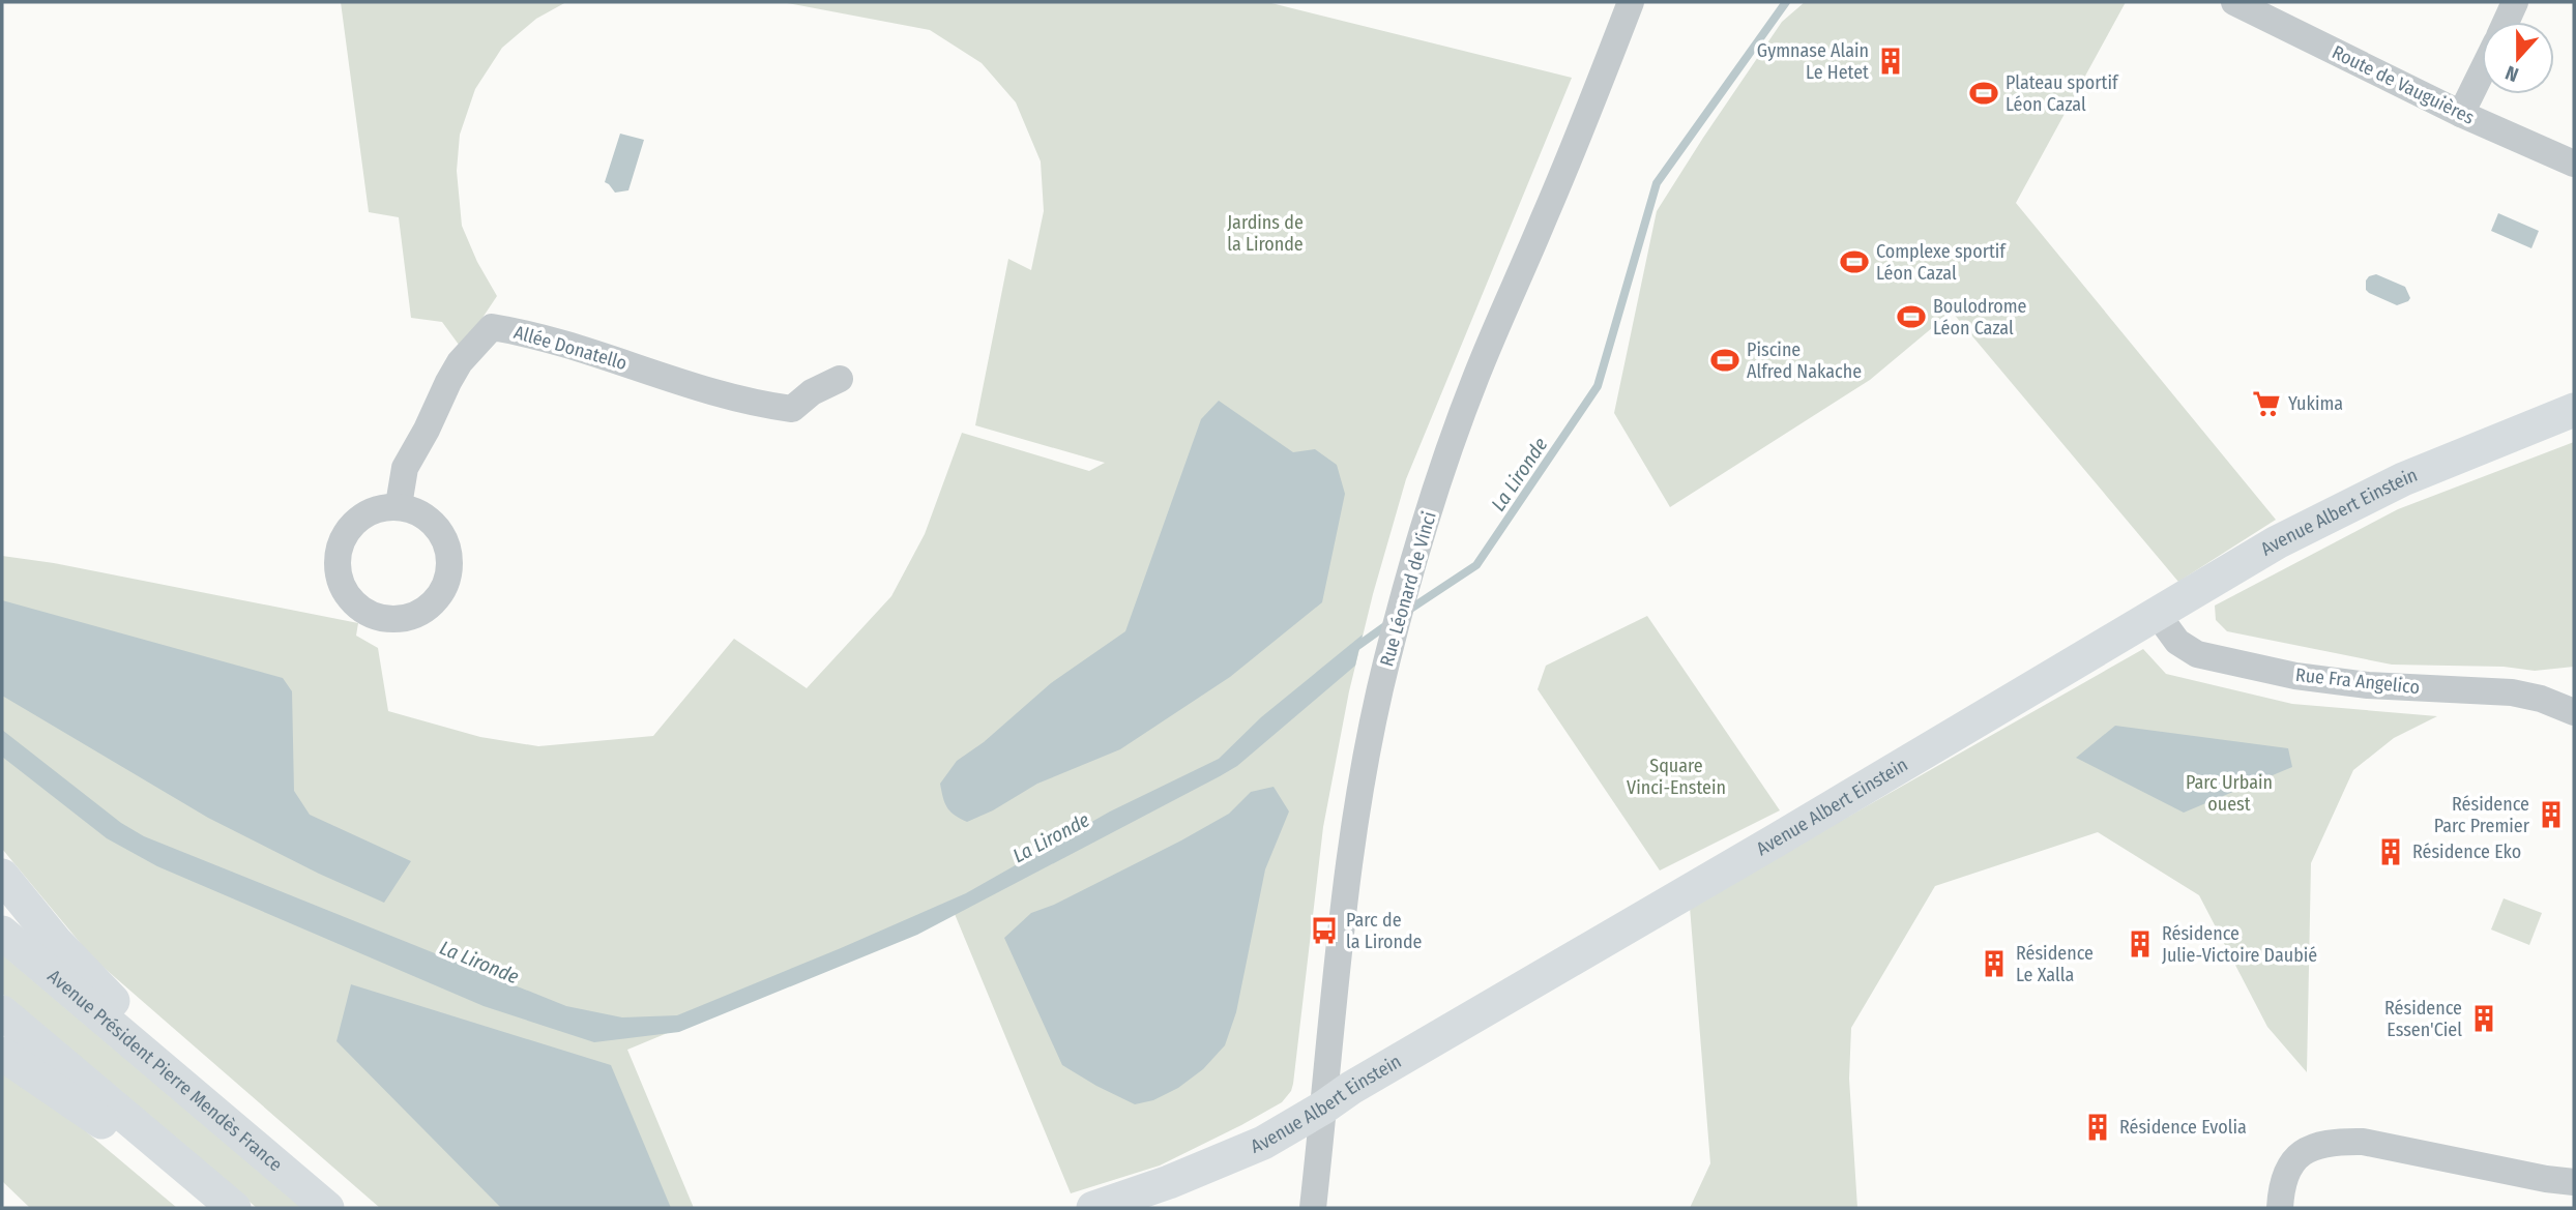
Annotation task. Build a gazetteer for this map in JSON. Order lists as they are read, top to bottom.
{
  "streets": {
    "main road": ["Avenue Albert Einstein", "Avenue Président Pierre Mendès France"],
    "street": [
      "Route de Vauguières",
      "Allée Donatello",
      "Rue Léonard de Vinci",
      "Rue Fra Angelico"
    ]
  },
  "crossings": [
    ["Avenue Albert Einstein", "Rue Léonard de Vinci"],
    ["Avenue Albert Einstein", "Rue Fra Angelico"]
  ],
  "water": ["La Lironde"],
  "parks": ["Jardins de la Lironde", "Square Vinci-Enstein", "Parc Urbain ouest"],
  "places": {
    "building": [
      "Gymnase Alain Le Hetet",
      "Résidence Parc Premier",
      "Résidence Eko",
      "Résidence Julie-Victoire Daubié",
      "Résidence Le Xalla",
      "Résidence Essen'Ciel",
      "Résidence Evolia"
    ],
    "sports": [
      "Plateau sportif Léon Cazal",
      "Complexe sportif Léon Cazal",
      "Boulodrome Léon Cazal",
      "Piscine Alfred Nakache"
    ],
    "supermarket": ["Yukima"],
    "bus stop": ["Parc de la Lironde"]
  },
  "north": "bottom"
}
